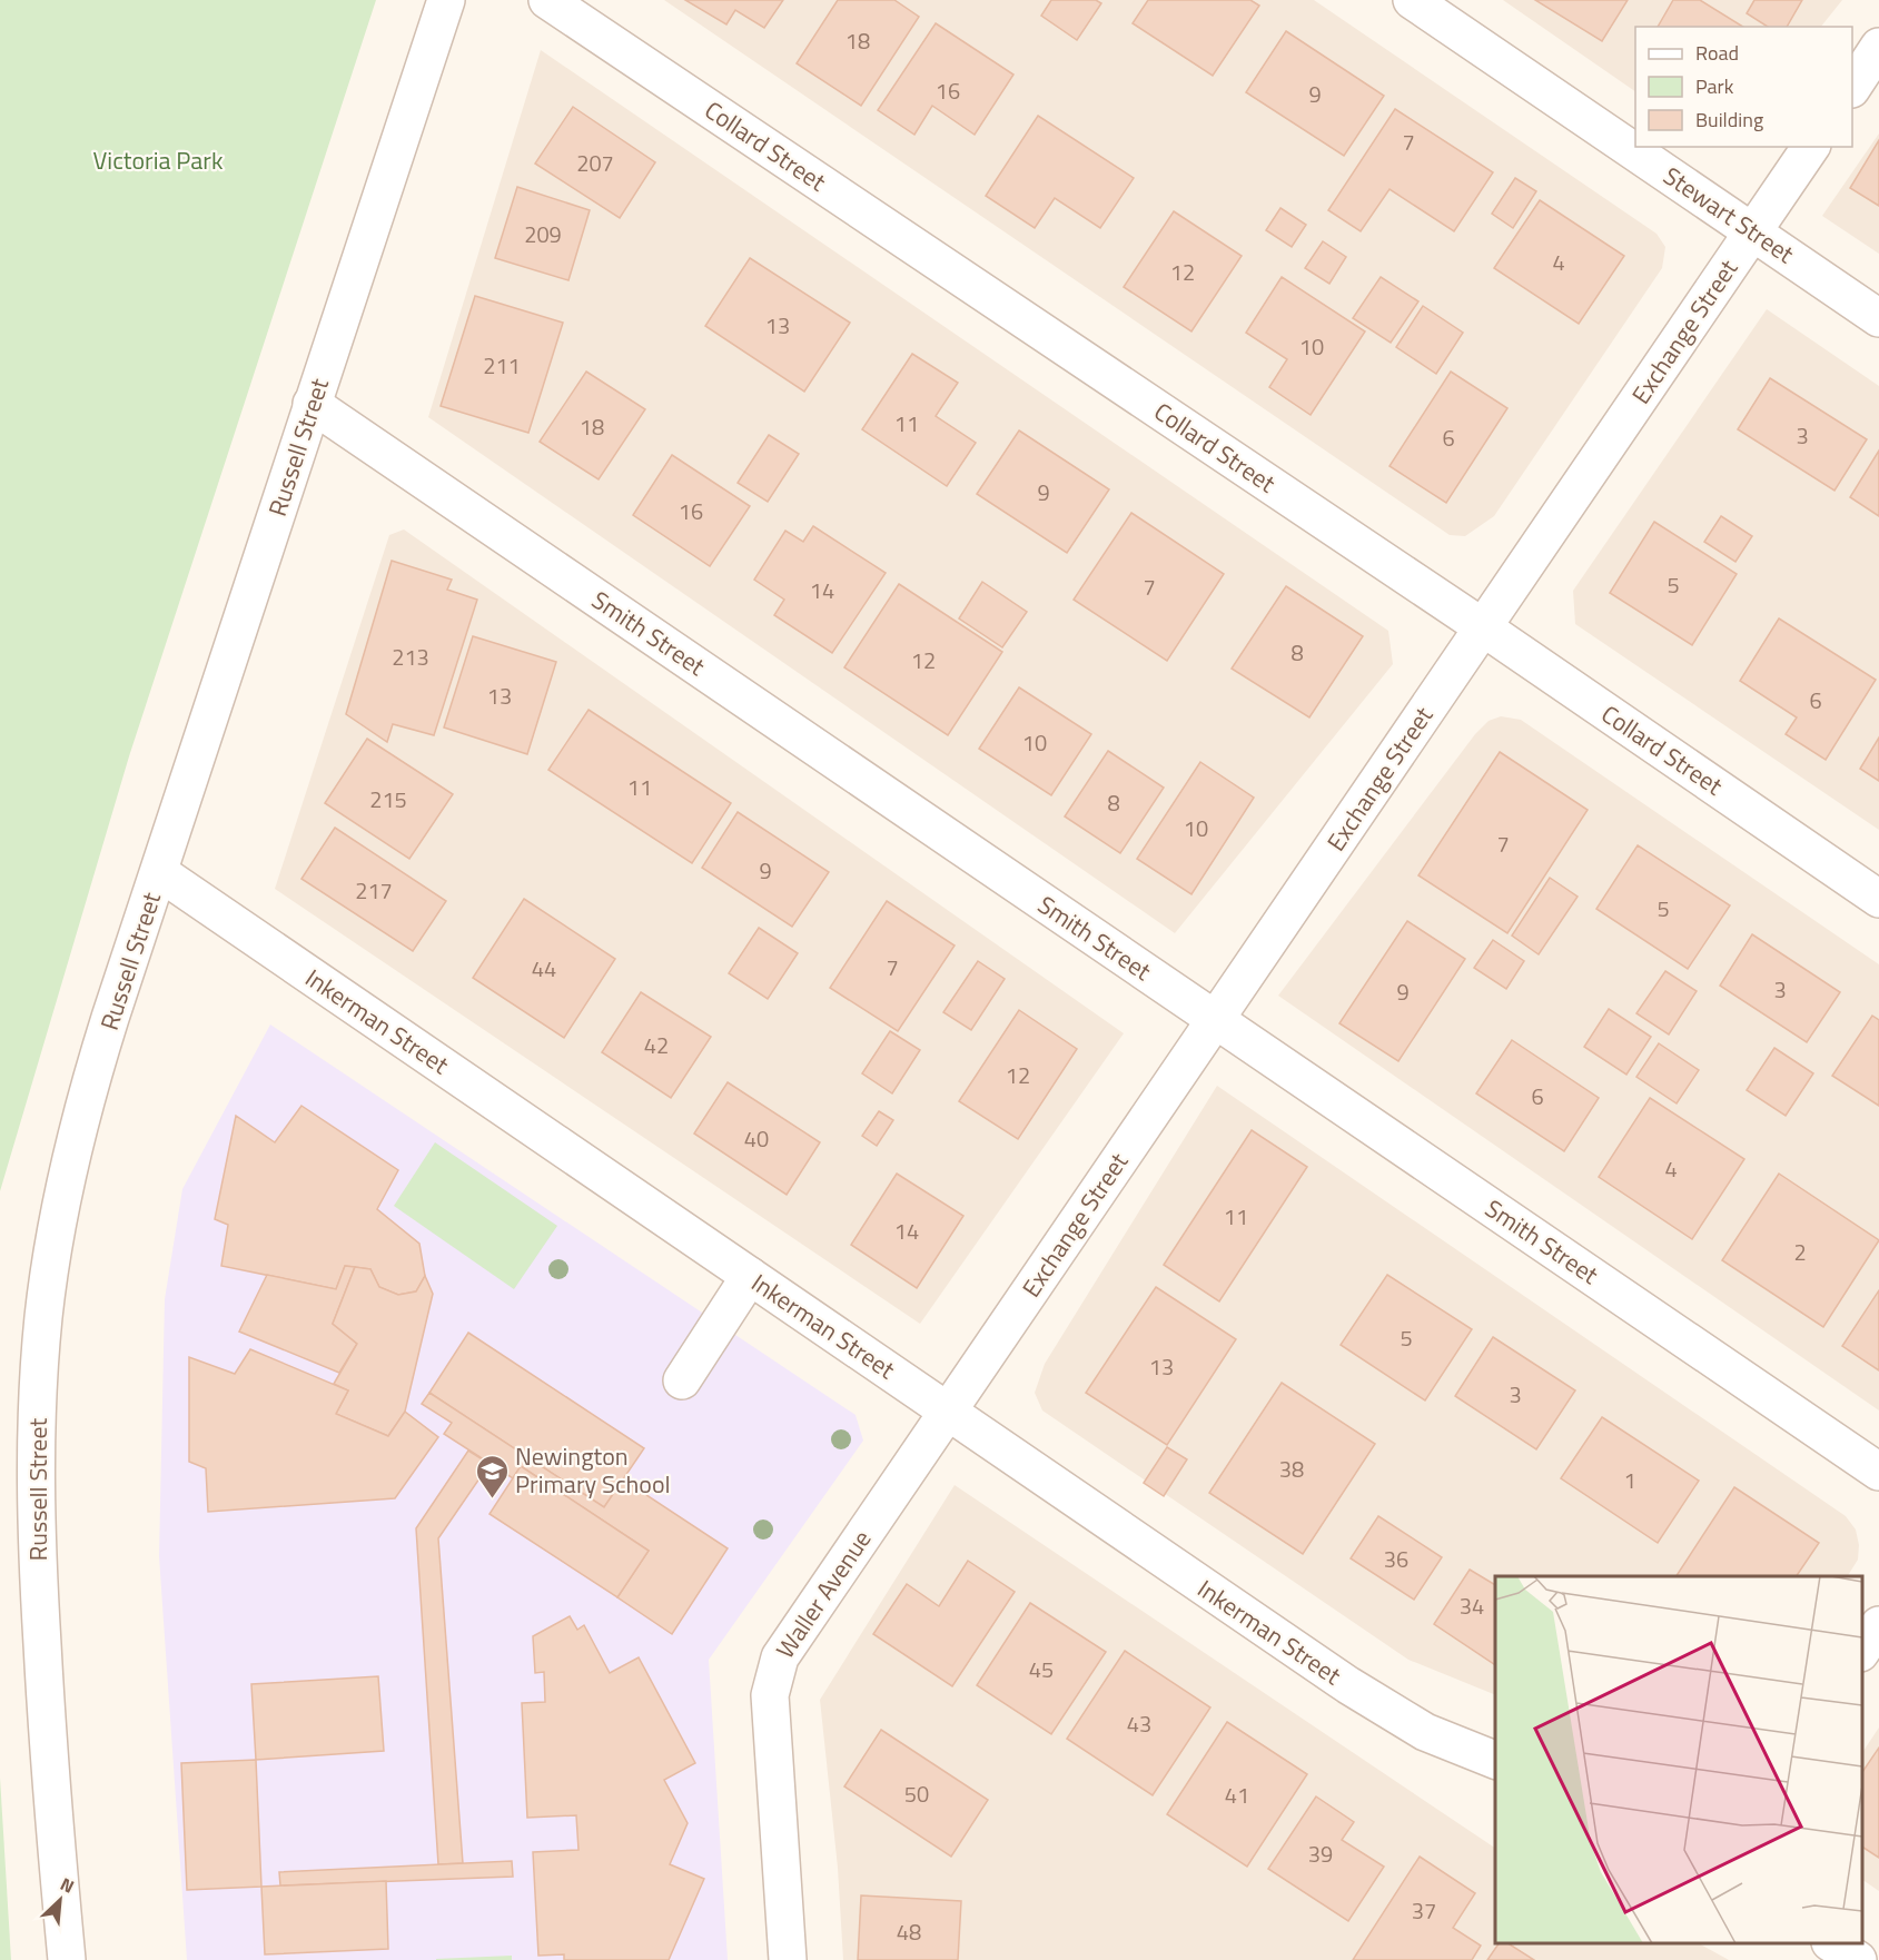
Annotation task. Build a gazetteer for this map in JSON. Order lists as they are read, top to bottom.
{
  "streets": {
    "street": [
      "Collard Street",
      "Stewart Street",
      "Exchange Street",
      "Russell Street",
      "Smith Street",
      "Inkerman Street",
      "Waller Avenue"
    ]
  },
  "crossings": [
    ["Collard Street", "Exchange Street"],
    ["Stewart Street", "Exchange Street"],
    ["Exchange Street", "Smith Street"],
    ["Exchange Street", "Inkerman Street"],
    ["Exchange Street", "Waller Avenue"],
    ["Russell Street", "Smith Street"],
    ["Russell Street", "Inkerman Street"],
    ["Inkerman Street", "Waller Avenue"]
  ],
  "parks": ["Victoria Park"],
  "places": {
    "school or university": ["Newington Primary School"]
  },
  "house_numbers": [
    "18",
    "16",
    "9",
    "7",
    "207",
    "209",
    "4",
    "12",
    "13",
    "10",
    "211",
    "11",
    "18",
    "3",
    "6",
    "9",
    "16",
    "5",
    "7",
    "14",
    "8",
    "213",
    "12",
    "13",
    "6",
    "10",
    "11",
    "215",
    "8",
    "10",
    "7",
    "9",
    "217",
    "5",
    "7",
    "44",
    "3",
    "9",
    "42",
    "12",
    "6",
    "40",
    "4",
    "11",
    "14",
    "2",
    "5",
    "13",
    "3",
    "38",
    "1",
    "36",
    "34",
    "45",
    "43",
    "50",
    "41",
    "39",
    "37",
    "48"
  ],
  "legend": ["Road", "Park", "Building"],
  "north": "top right"
}
